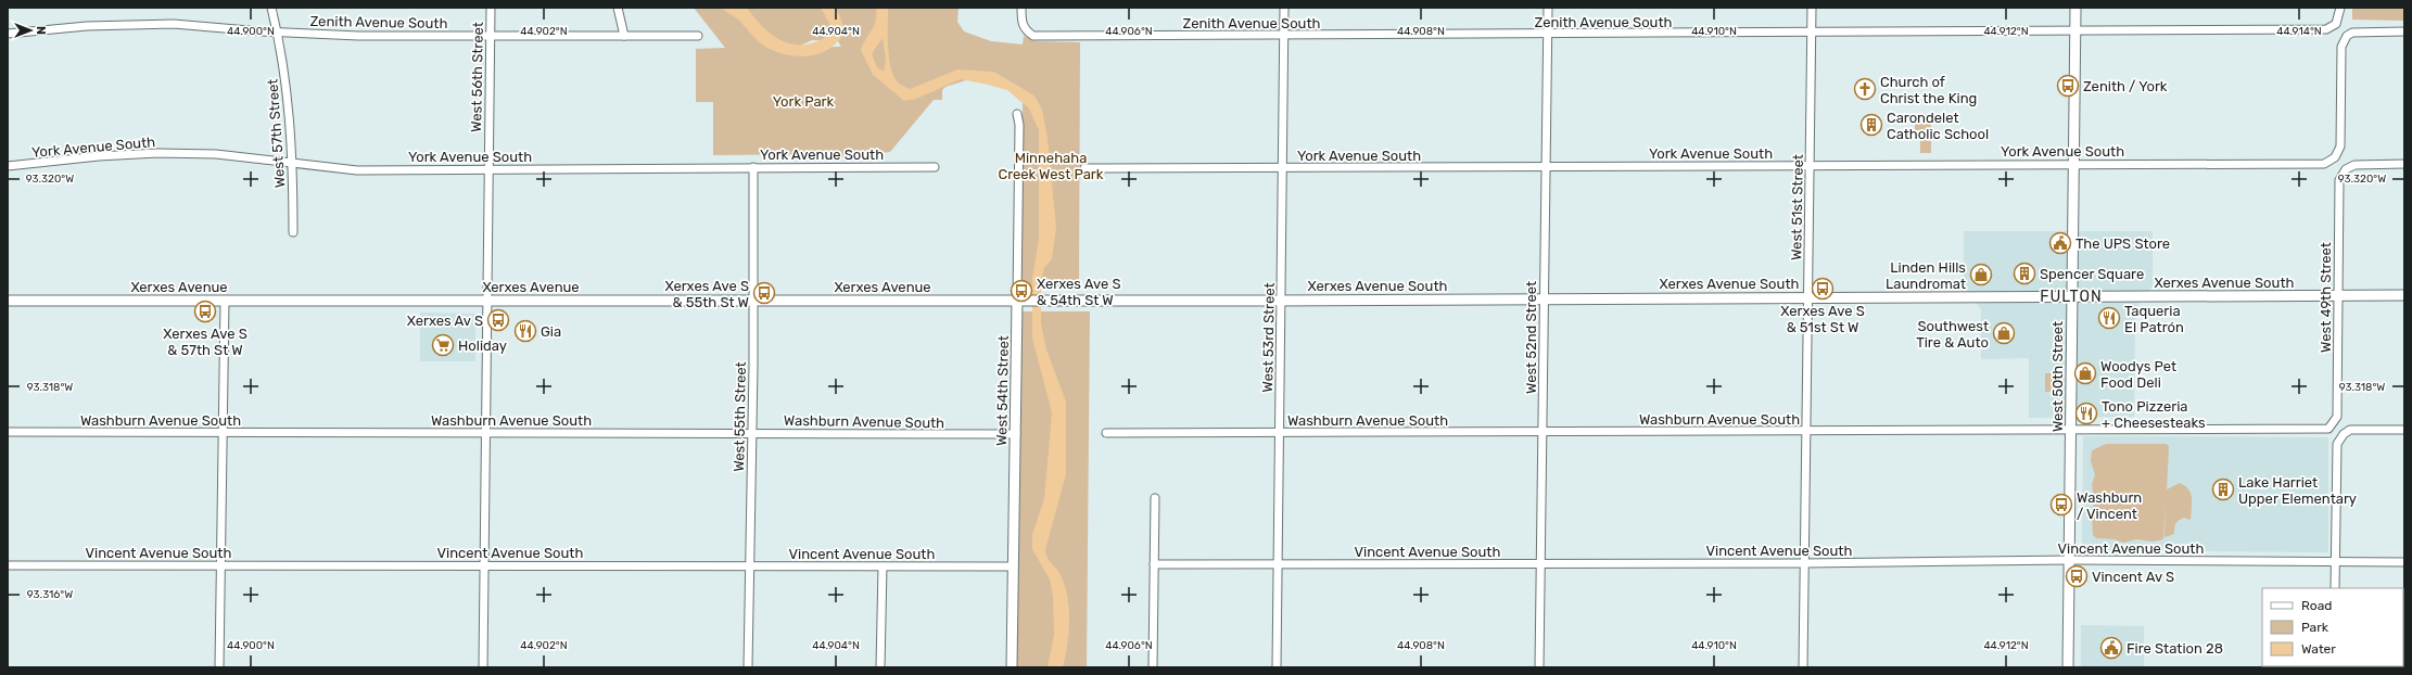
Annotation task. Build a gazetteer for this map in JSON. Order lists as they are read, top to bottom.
{
  "streets": {
    "street": [
      "Zenith Avenue South",
      "West 56th Street",
      "West 57th Street",
      "York Avenue South",
      "West 51st Street",
      "Xerxes Avenue South",
      "Xerxes Avenue",
      "West 49th Street",
      "West 53rd Street",
      "West 52nd Street",
      "West 50th Street",
      "West 54th Street",
      "West 55th Street",
      "Washburn Avenue South",
      "Vincent Avenue South"
    ]
  },
  "crossings": [
    ["Zenith Avenue South", "West 56th Street"],
    ["Zenith Avenue South", "West 57th Street"],
    ["Zenith Avenue South", "West 51st Street"],
    ["Zenith Avenue South", "West 53rd Street"],
    ["Zenith Avenue South", "West 52nd Street"],
    ["Zenith Avenue South", "West 50th Street"],
    ["West 56th Street", "York Avenue South"],
    ["West 56th Street", "Xerxes Avenue"],
    ["West 56th Street", "Washburn Avenue South"],
    ["West 56th Street", "Vincent Avenue South"],
    ["West 57th Street", "York Avenue South"],
    ["York Avenue South", "West 51st Street"],
    ["York Avenue South", "West 53rd Street"],
    ["York Avenue South", "West 52nd Street"],
    ["York Avenue South", "West 50th Street"],
    ["York Avenue South", "West 55th Street"],
    ["West 51st Street", "Xerxes Avenue South"],
    ["West 51st Street", "Washburn Avenue South"],
    ["West 51st Street", "Vincent Avenue South"],
    ["Xerxes Avenue South", "Xerxes Avenue"],
    ["Xerxes Avenue South", "West 49th Street"],
    ["Xerxes Avenue South", "West 53rd Street"],
    ["Xerxes Avenue South", "West 52nd Street"],
    ["Xerxes Avenue South", "West 50th Street"],
    ["Xerxes Avenue", "West 54th Street"],
    ["Xerxes Avenue", "West 55th Street"],
    ["West 49th Street", "Washburn Avenue South"],
    ["West 53rd Street", "Washburn Avenue South"],
    ["West 53rd Street", "Vincent Avenue South"],
    ["West 52nd Street", "Washburn Avenue South"],
    ["West 52nd Street", "Vincent Avenue South"],
    ["West 50th Street", "Washburn Avenue South"],
    ["West 50th Street", "Vincent Avenue South"],
    ["West 54th Street", "Washburn Avenue South"],
    ["West 54th Street", "Vincent Avenue South"],
    ["West 55th Street", "Washburn Avenue South"],
    ["West 55th Street", "Vincent Avenue South"]
  ],
  "districts": ["FULTON"],
  "parks": ["York Park", "Minnehaha Creek West Park"],
  "places": {
    "bus stop": [
      "Zenith / York",
      "Xerxes Ave S & 51st St W",
      "Xerxes Ave S & 54th St W",
      "Xerxes Ave S & 55th St W",
      "Xerxes Ave S & 57th St W",
      "Xerxes Av S",
      "Washburn / Vincent",
      "Vincent Av S"
    ],
    "church": ["Church of Christ the King"],
    "building": ["Carondelet Catholic School", "Spencer Square", "Lake Harriet Upper Elementary"],
    "public building": ["The UPS Store", "Fire Station 28"],
    "shop": ["Linden Hills Laundromat", "Southwest Tire & Auto", "Woodys Pet Food Deli"],
    "restaurant": ["Taqueria El Patrón", "Gia", "Tono Pizzeria + Cheesesteaks"],
    "supermarket": ["Holiday"]
  },
  "legend": ["Road", "Park", "Water"],
  "north": "right",
  "coordinates": [
    "44.900°N",
    "44.902°N",
    "44.904°N",
    "44.906°N",
    "44.908°N",
    "44.910°N",
    "44.912°N",
    "44.914°N",
    "93.320°W",
    "93.318°W",
    "93.316°W"
  ]
}
